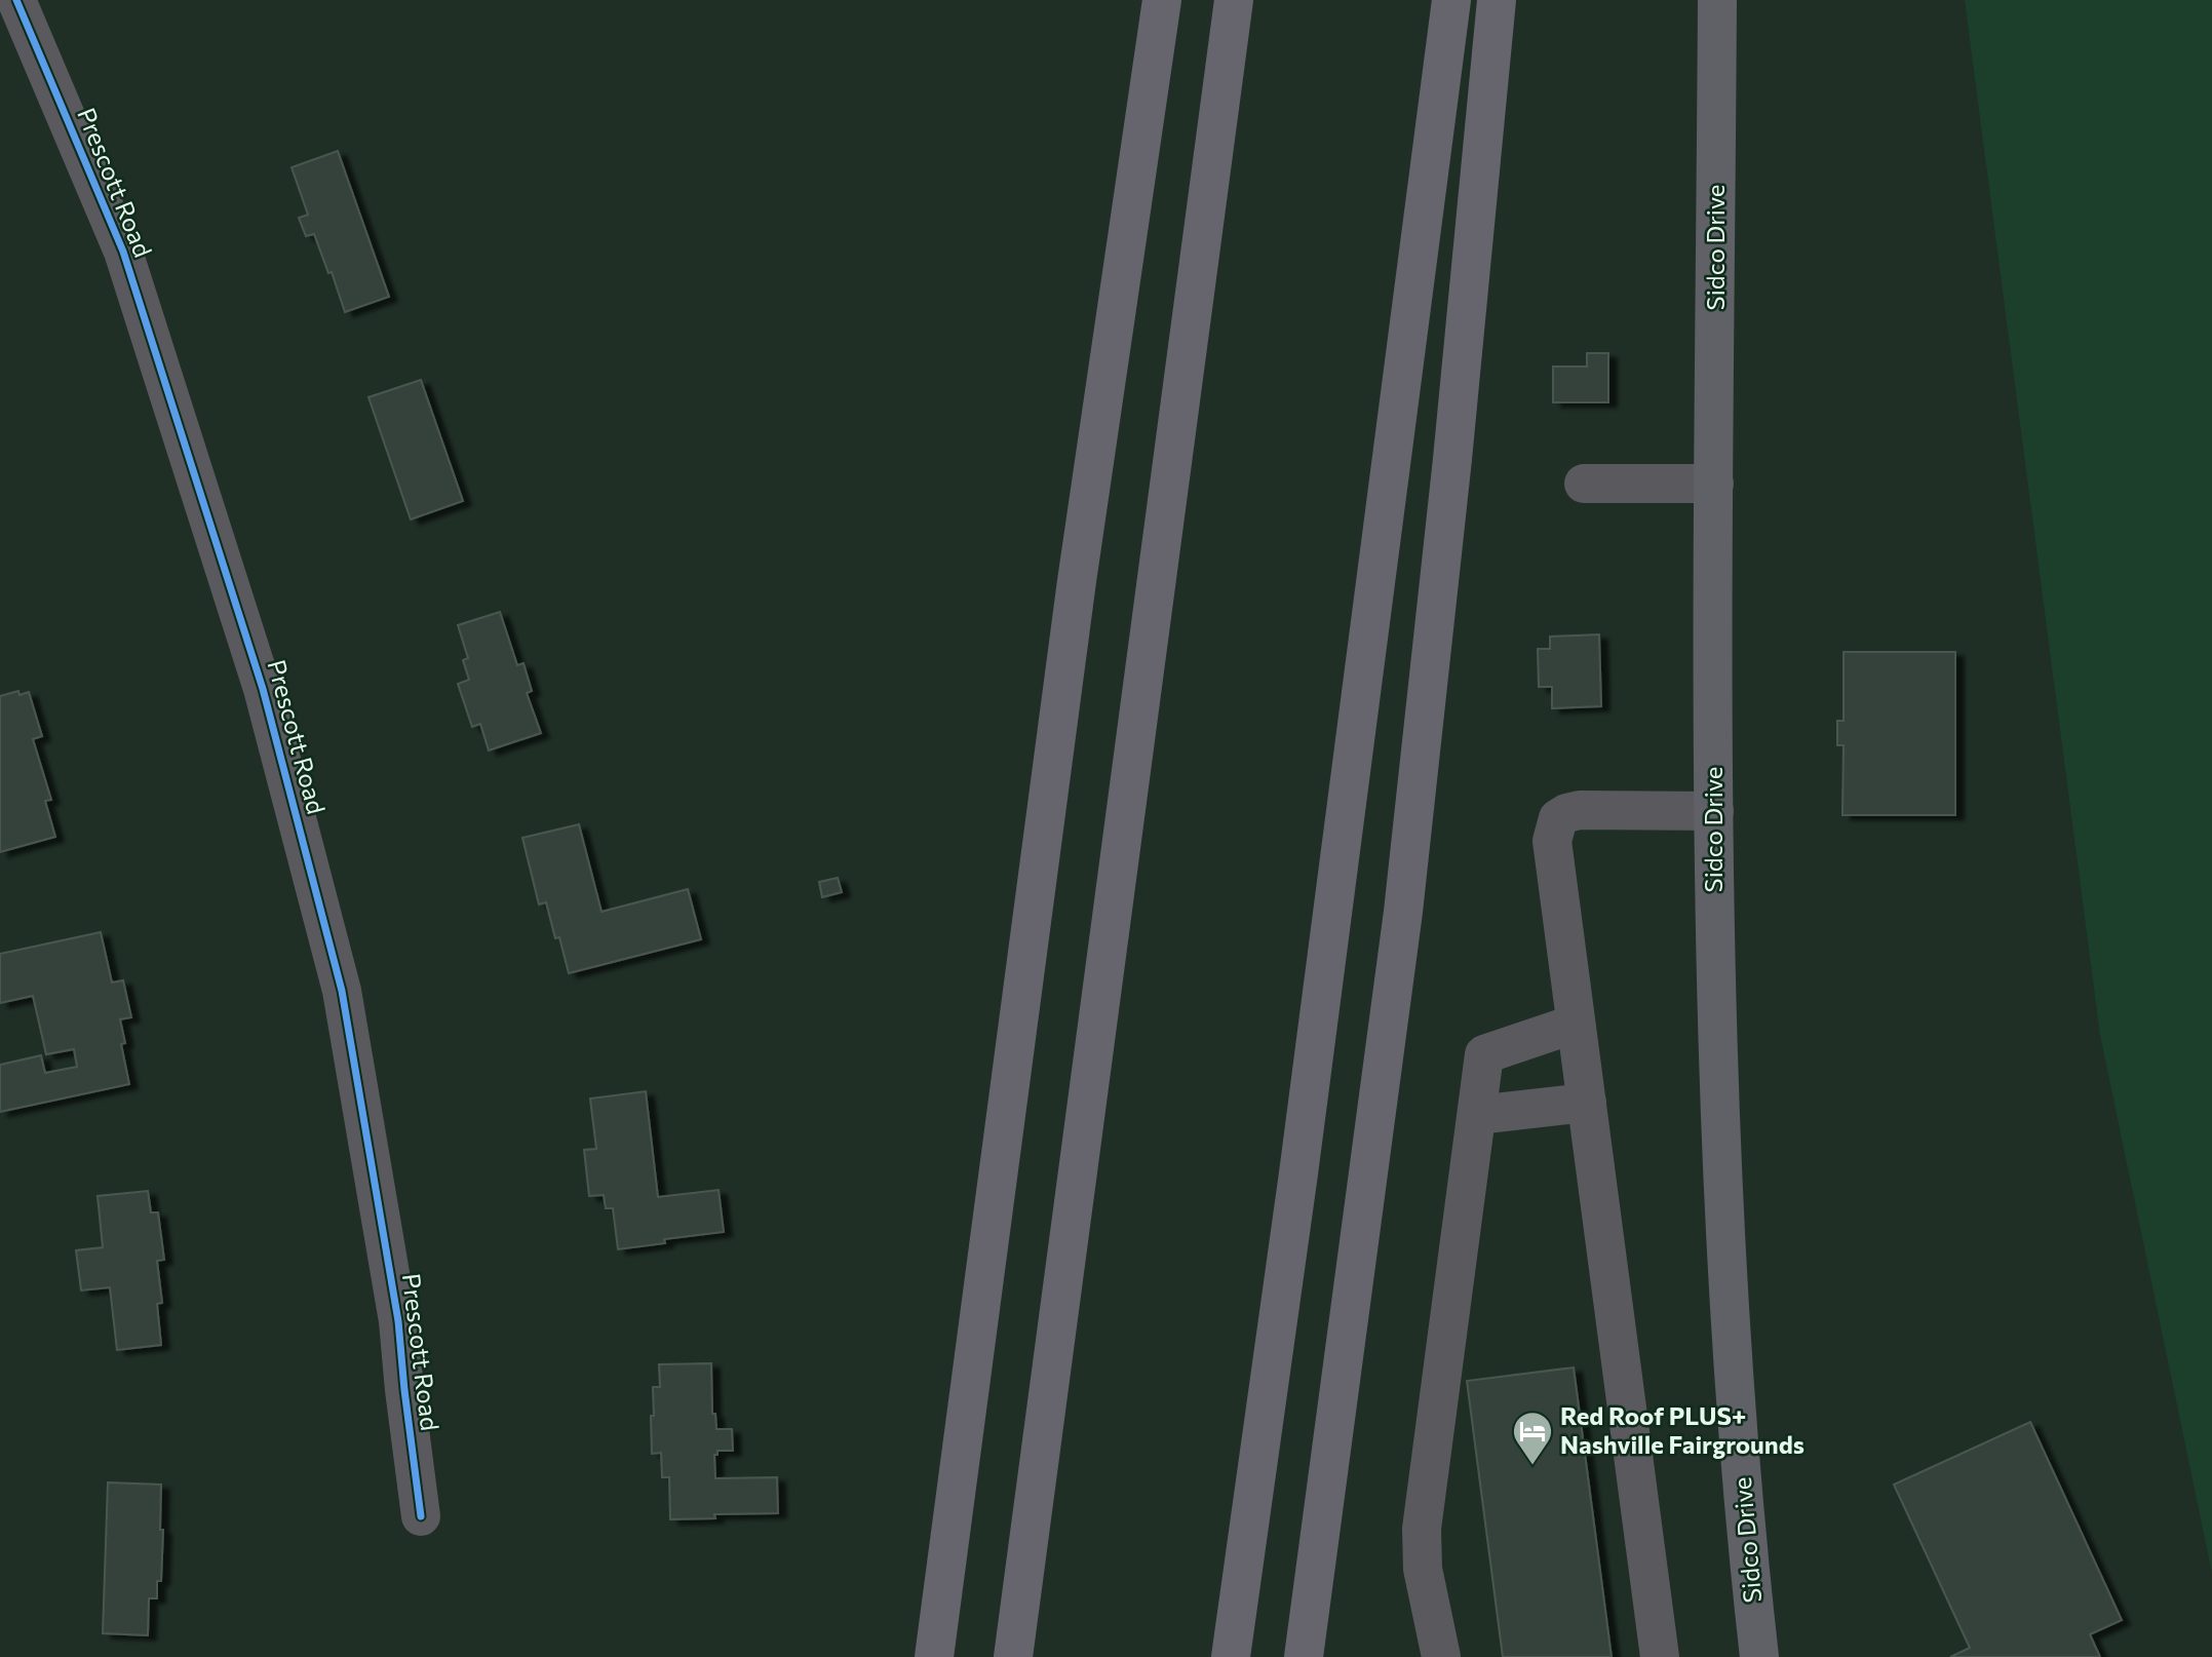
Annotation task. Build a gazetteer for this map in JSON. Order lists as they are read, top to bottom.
{
  "streets": {
    "main road": ["Sidco Drive"],
    "street": ["Prescott Road"]
  },
  "places": {
    "hotel": ["Red Roof PLUS+ Nashville Fairgrounds"]
  }
}
